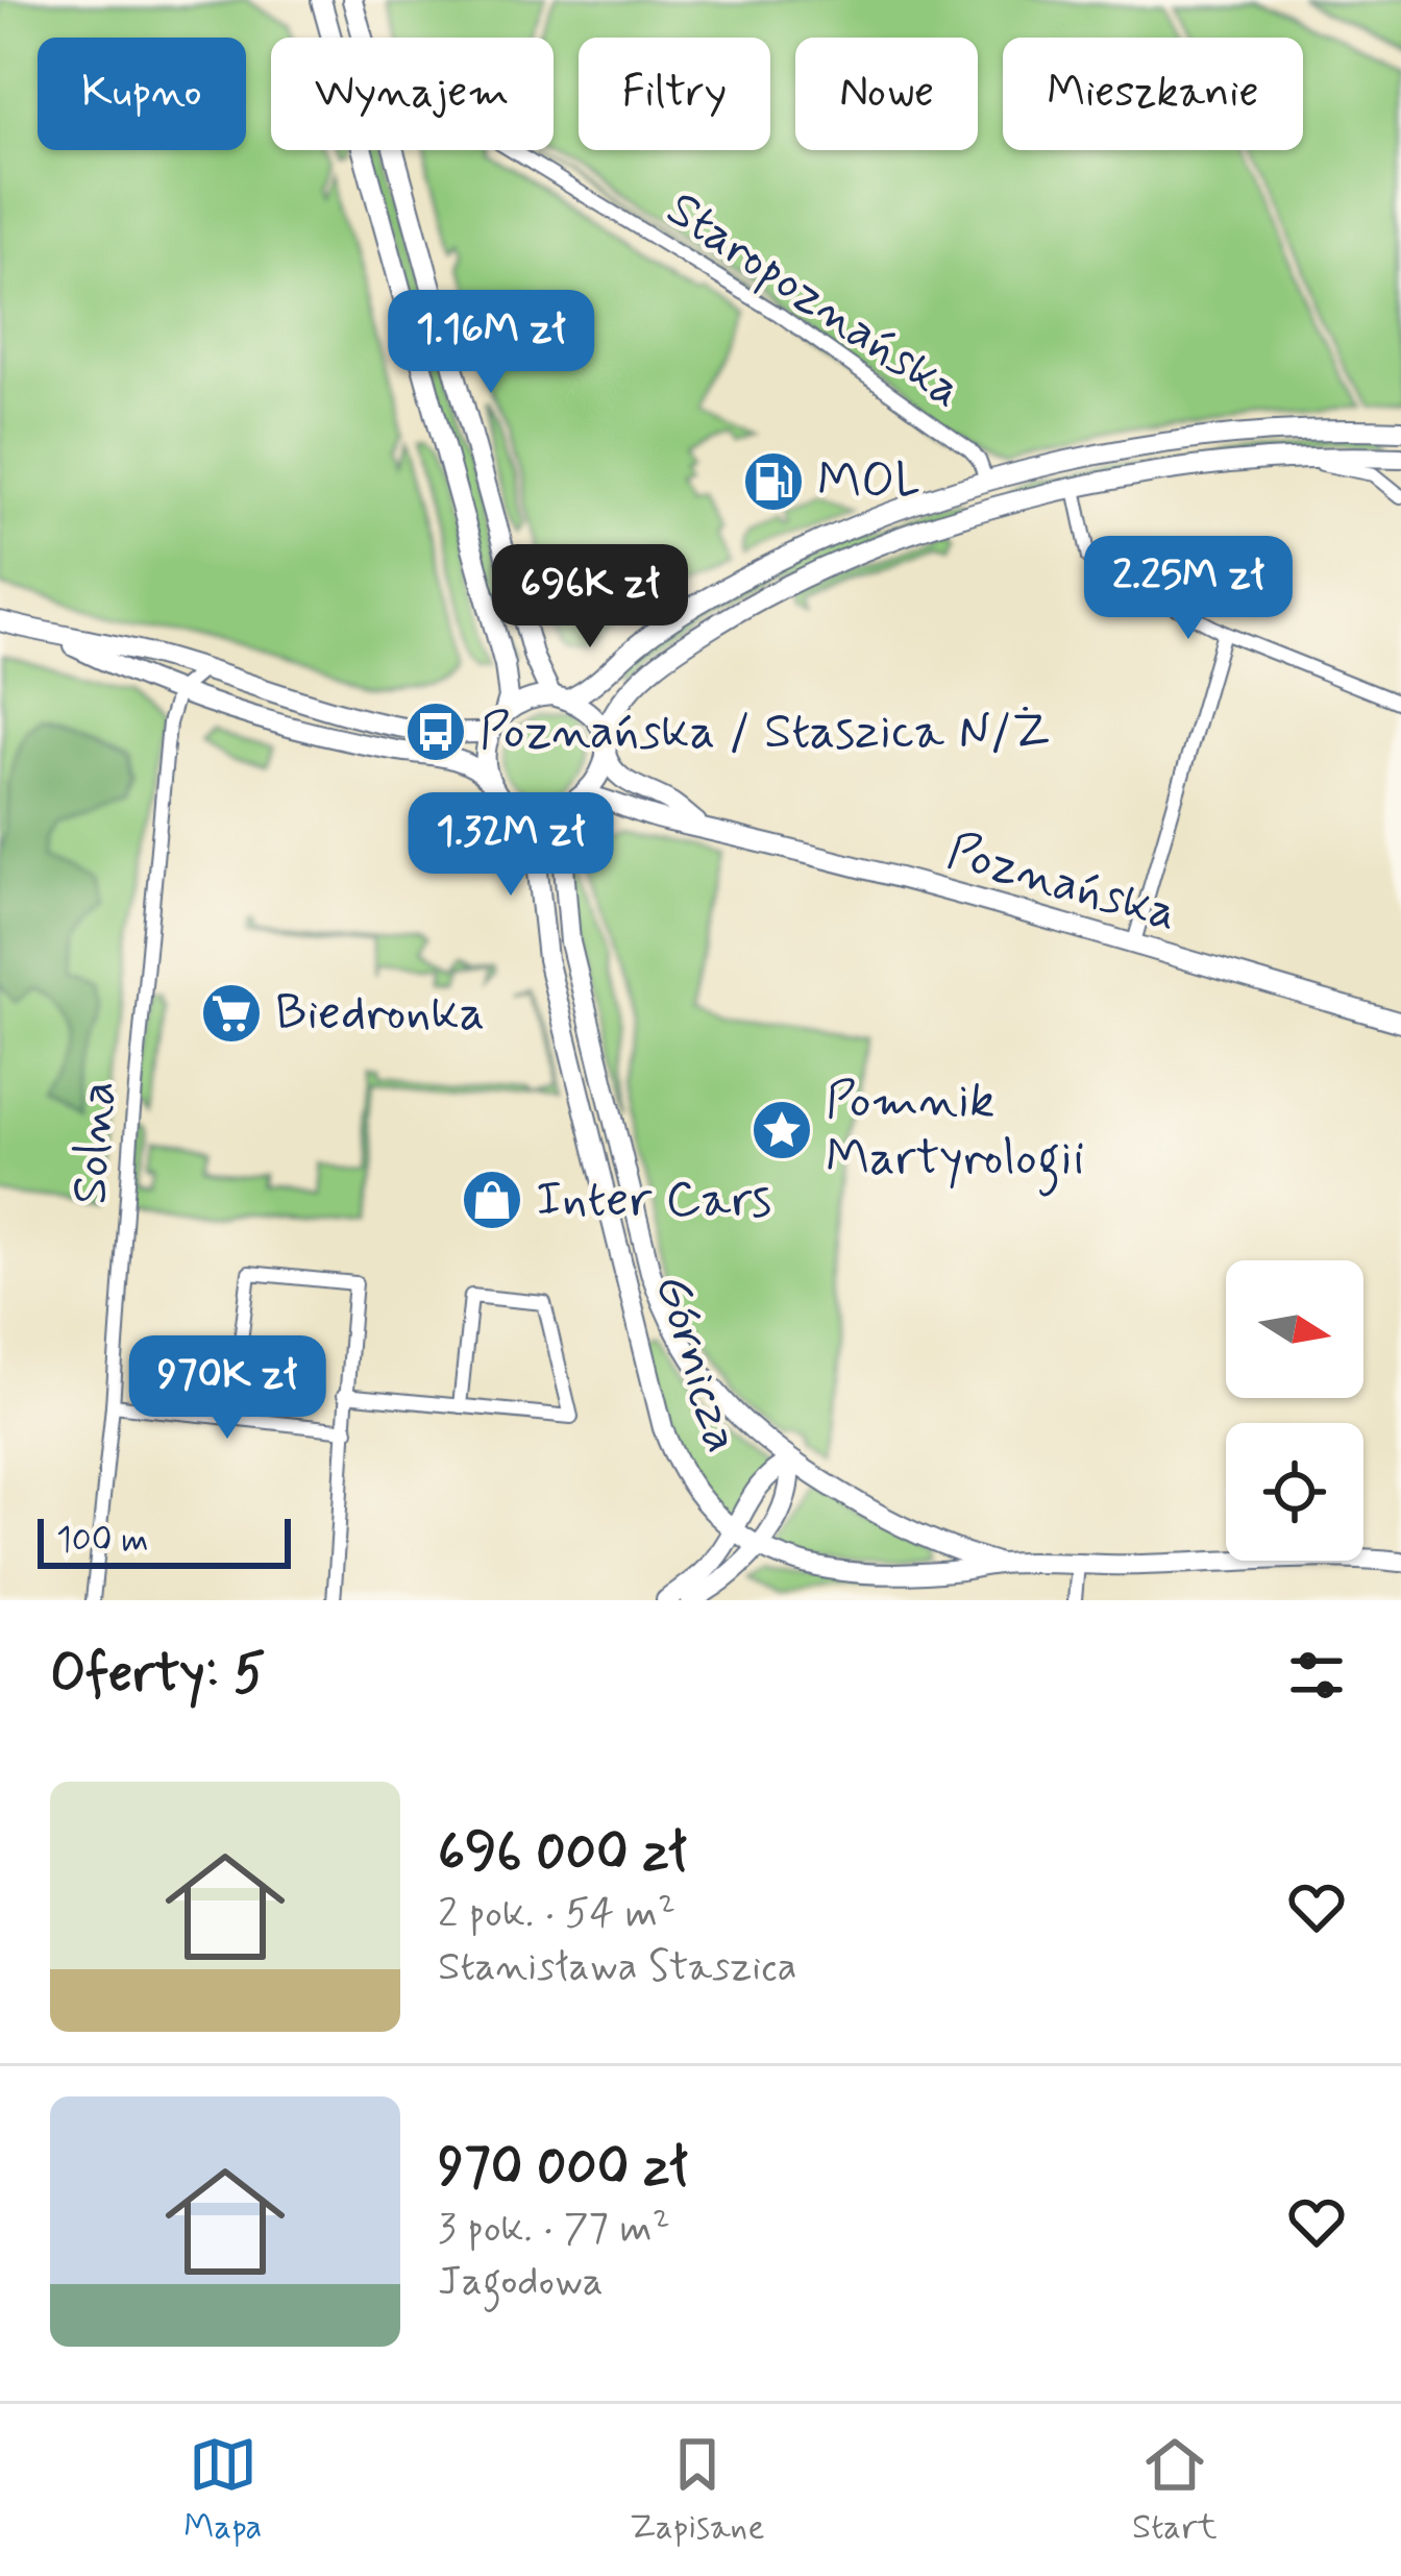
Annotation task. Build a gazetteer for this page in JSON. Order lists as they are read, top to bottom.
{
  "streets": {
    "street": [
      "Staropoznańska",
      "Poznańska",
      "Solna",
      "Górnicza"
    ]
  },
  "crossings": [
    ["Poznańska", "Górnicza"]
  ],
  "places": {
    "fuel station": ["MOL"],
    "bus stop": ["Poznańska / Staszica N/Ż"],
    "supermarket": ["Biedronka"],
    "place": ["Pomnik Martyrologii"],
    "shop": ["Inter Cars"]
  },
  "scale_bar": "100 m",
  "north": "right",
  "page": {
    "chip": [
      "Kupno",
      "Wynajem",
      "Filtry",
      "Nowe",
      "Mieszkanie"
    ],
    "price": [
      "1.16M zł",
      "2.25M zł",
      "696K zł",
      "1.32M zł",
      "970K zł"
    ],
    "scale": "100 m",
    "heading": "Oferty: 5",
    "list": [
      {
        "name": "696 000 zł",
        "note": "2 pok. · 54 m² · Stanisława Staszica"
      },
      {
        "name": "970 000 zł",
        "note": "3 pok. · 77 m² · Jagodowa"
      }
    ],
    "tabs": ["Mapa", "Zapisane", "Start"]
  }
}
